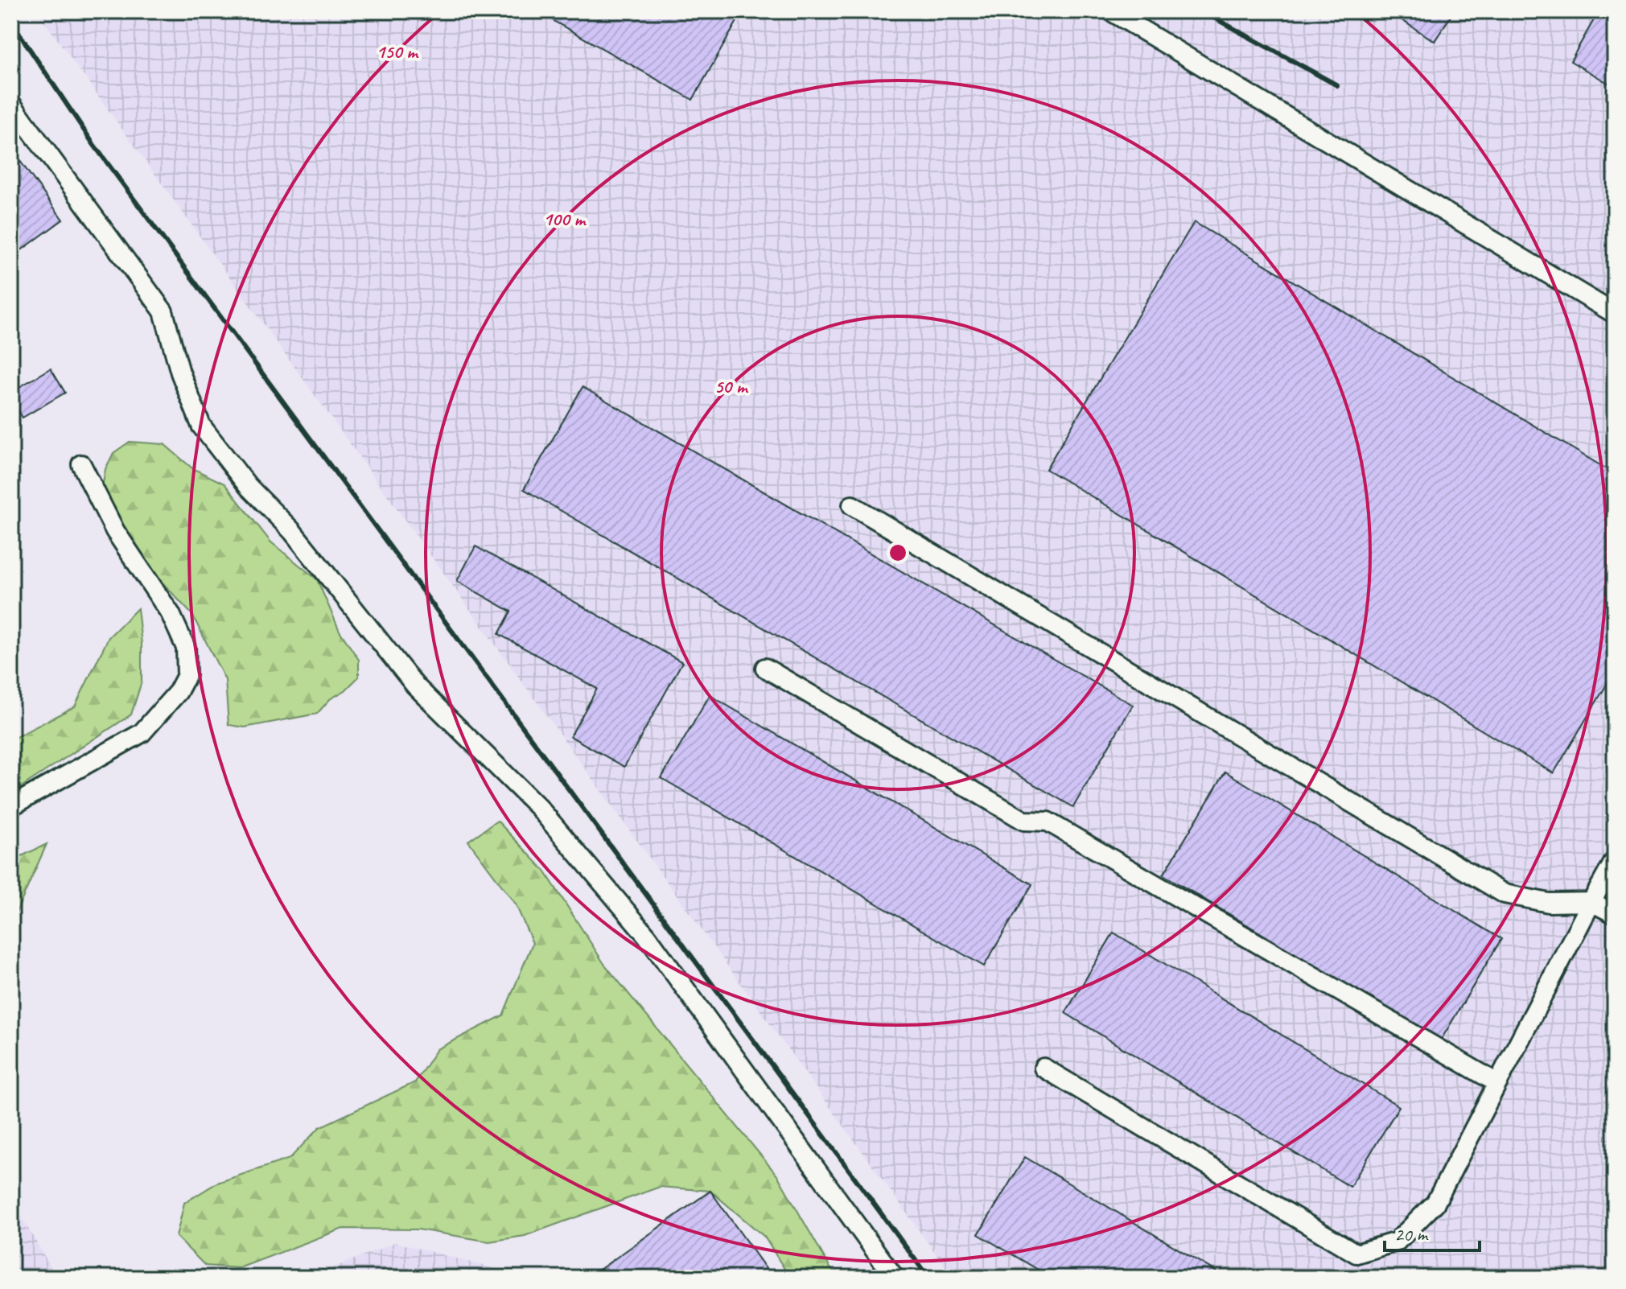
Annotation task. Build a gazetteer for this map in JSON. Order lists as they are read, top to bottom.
{
  "scale_bar": "20 m",
  "rings": ["150 m", "100 m", "50 m"]
}
